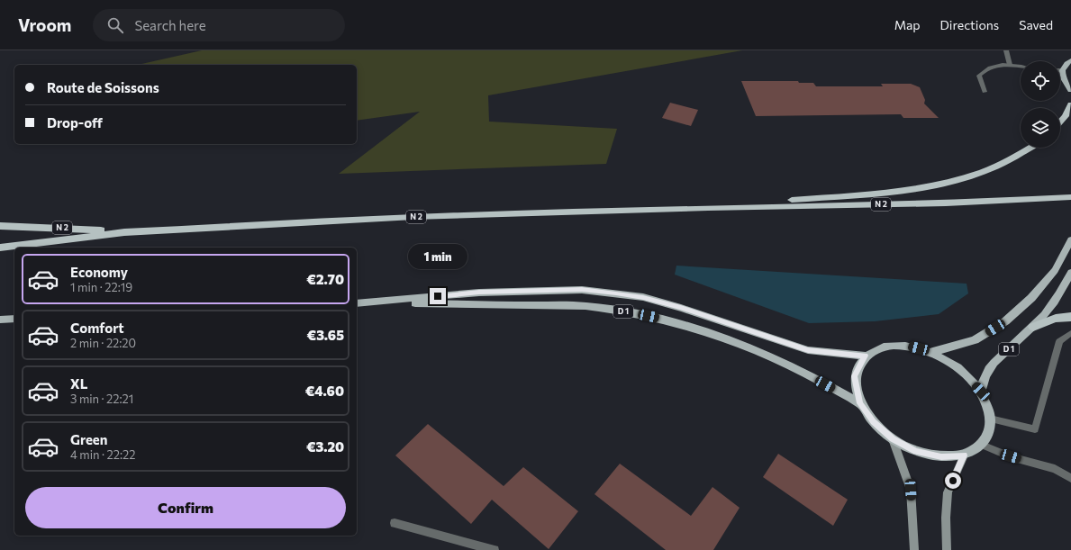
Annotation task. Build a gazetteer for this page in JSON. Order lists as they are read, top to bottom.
{
  "streets": {
    "highway": ["N 2"],
    "main road": ["D 1"]
  },
  "page": {
    "header": "Vroom",
    "search": "Search here",
    "nav": ["Map", "Directions", "Saved"],
    "banner": ["Route de Soissons", "Drop-off"],
    "bubble": "1 min",
    "list": [
      {
        "name": "Economy",
        "note": "1 min · 22:19",
        "value": "€2.70"
      },
      {
        "name": "Comfort",
        "note": "2 min · 22:20",
        "value": "€3.65"
      },
      {
        "name": "XL",
        "note": "3 min · 22:21",
        "value": "€4.60"
      },
      {
        "name": "Green",
        "note": "4 min · 22:22",
        "value": "€3.20"
      }
    ],
    "buttons": "Confirm"
  }
}
